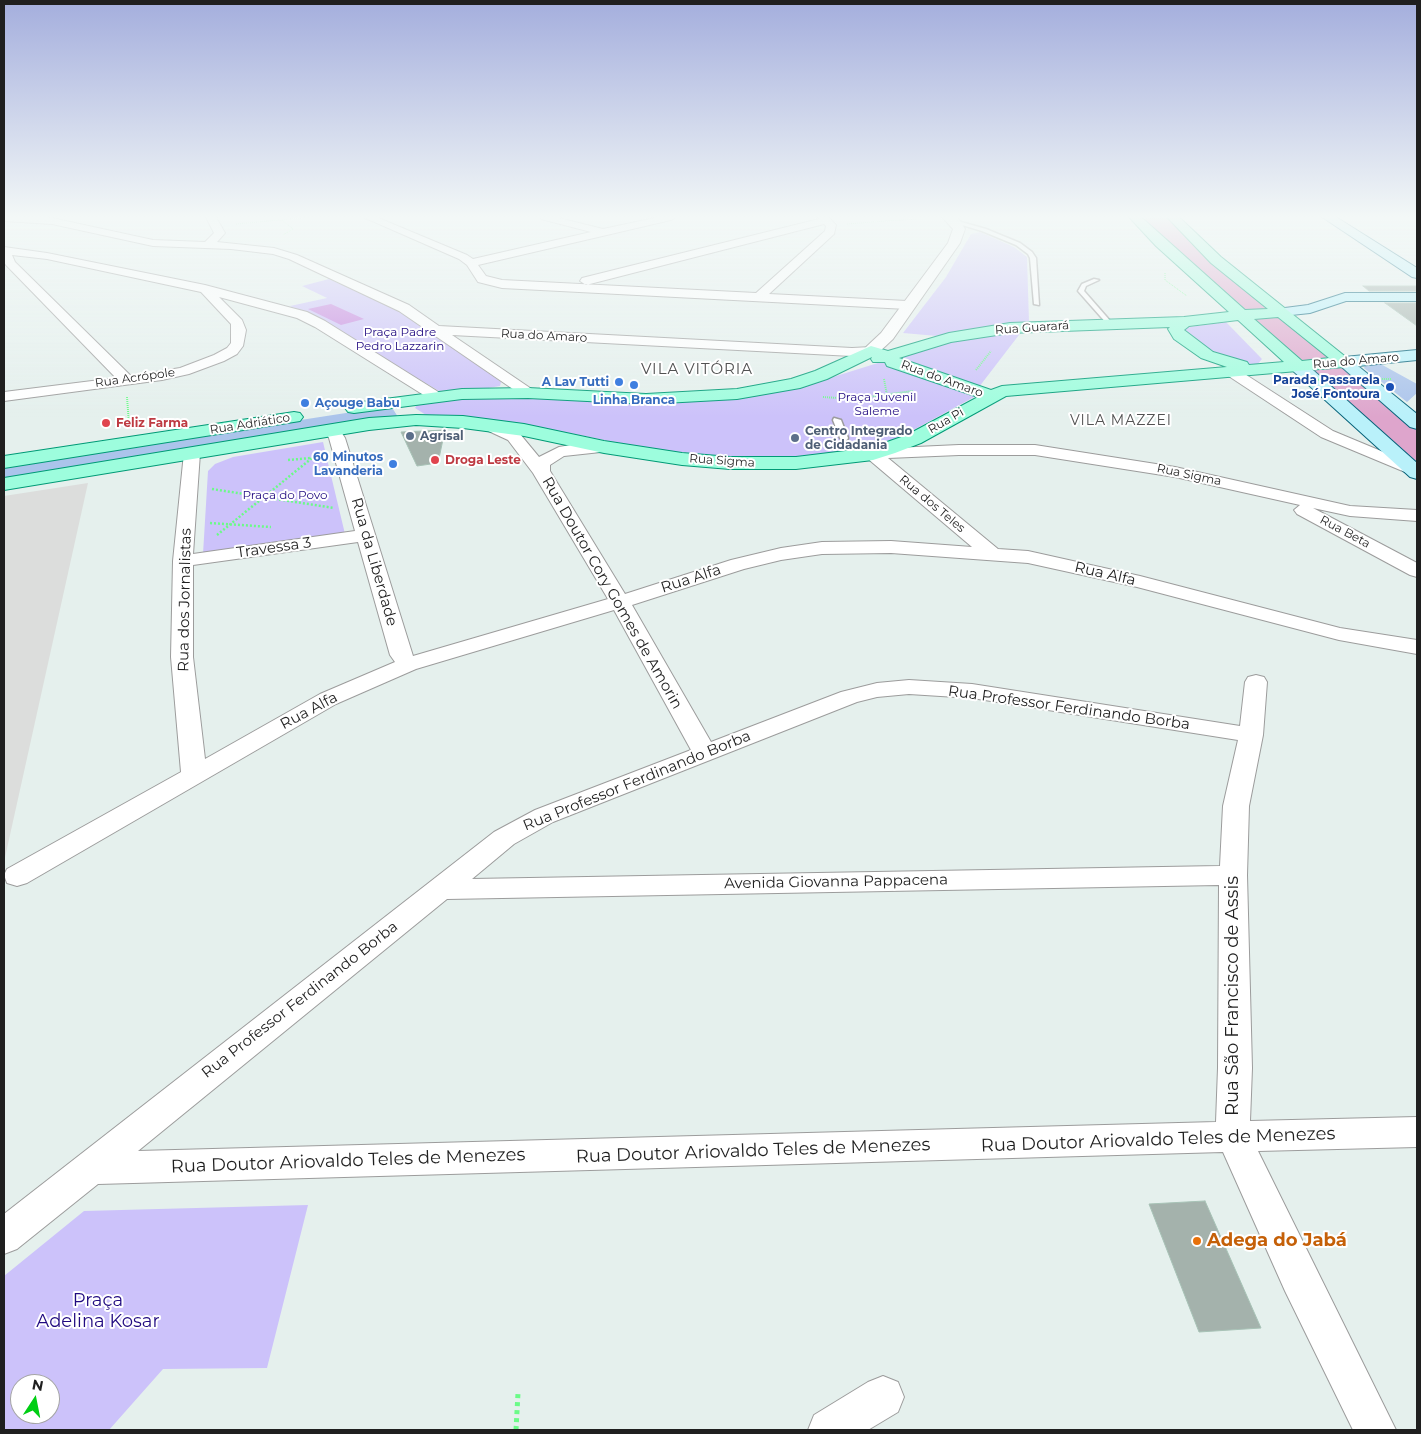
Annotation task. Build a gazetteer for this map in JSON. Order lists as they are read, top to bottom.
{
  "streets": {
    "main road": [
      "Rua Guarará",
      "Rua do Amaro",
      "Rua Pi",
      "Rua Adriático",
      "Rua Sigma"
    ],
    "street": [
      "Rua Acrópole",
      "Rua dos Teles",
      "Rua Beta",
      "Travessa 3",
      "Rua da Liberdade",
      "Rua Alfa",
      "Rua Doutor Cory Gomes de Amorin",
      "Rua dos Jornalistas",
      "Rua Professor Ferdinando Borba",
      "Avenida Giovanna Pappacena",
      "Rua São Francisco de Assis",
      "Rua Doutor Ariovaldo Teles de Menezes"
    ]
  },
  "crossings": [
    ["Rua Guarará", "Rua do Amaro"],
    ["Rua do Amaro", "Rua Pi"],
    ["Rua Pi", "Rua Sigma"],
    ["Rua Pi", "Rua dos Teles"],
    ["Rua Adriático", "Rua Sigma"],
    ["Rua Adriático", "Rua da Liberdade"],
    ["Rua Adriático", "Rua dos Jornalistas"],
    ["Rua Sigma", "Rua dos Teles"],
    ["Rua Sigma", "Rua Beta"],
    ["Rua Sigma", "Rua Doutor Cory Gomes de Amorin"],
    ["Rua dos Teles", "Rua Alfa"],
    ["Travessa 3", "Rua da Liberdade"],
    ["Travessa 3", "Rua dos Jornalistas"],
    ["Rua da Liberdade", "Rua Alfa"],
    ["Rua Alfa", "Rua Doutor Cory Gomes de Amorin"],
    ["Rua Alfa", "Rua dos Jornalistas"],
    ["Rua Doutor Cory Gomes de Amorin", "Rua Professor Ferdinando Borba"],
    ["Rua Professor Ferdinando Borba", "Avenida Giovanna Pappacena"],
    ["Rua Professor Ferdinando Borba", "Rua São Francisco de Assis"],
    ["Rua Professor Ferdinando Borba", "Rua Doutor Ariovaldo Teles de Menezes"],
    ["Avenida Giovanna Pappacena", "Rua São Francisco de Assis"],
    ["Rua São Francisco de Assis", "Rua Doutor Ariovaldo Teles de Menezes"]
  ],
  "districts": ["VILA VITÓRIA", "VILA MAZZEI"],
  "parks": [
    "Praça Padre Pedro Lazzarin",
    "Praça Juvenil Saleme",
    "Praça do Povo",
    "Praça Adelina Kosar"
  ],
  "places": [
    "A Lav Tutti",
    "Linha Branca",
    "Parada Passarela José Fontoura",
    "Açouge Babu",
    "Feliz Farma",
    "Agrisal",
    "Centro Integrado de Cidadania",
    "Droga Leste",
    "60 Minutos Lavanderia",
    "Adega do Jabá"
  ],
  "north": "top"
}
